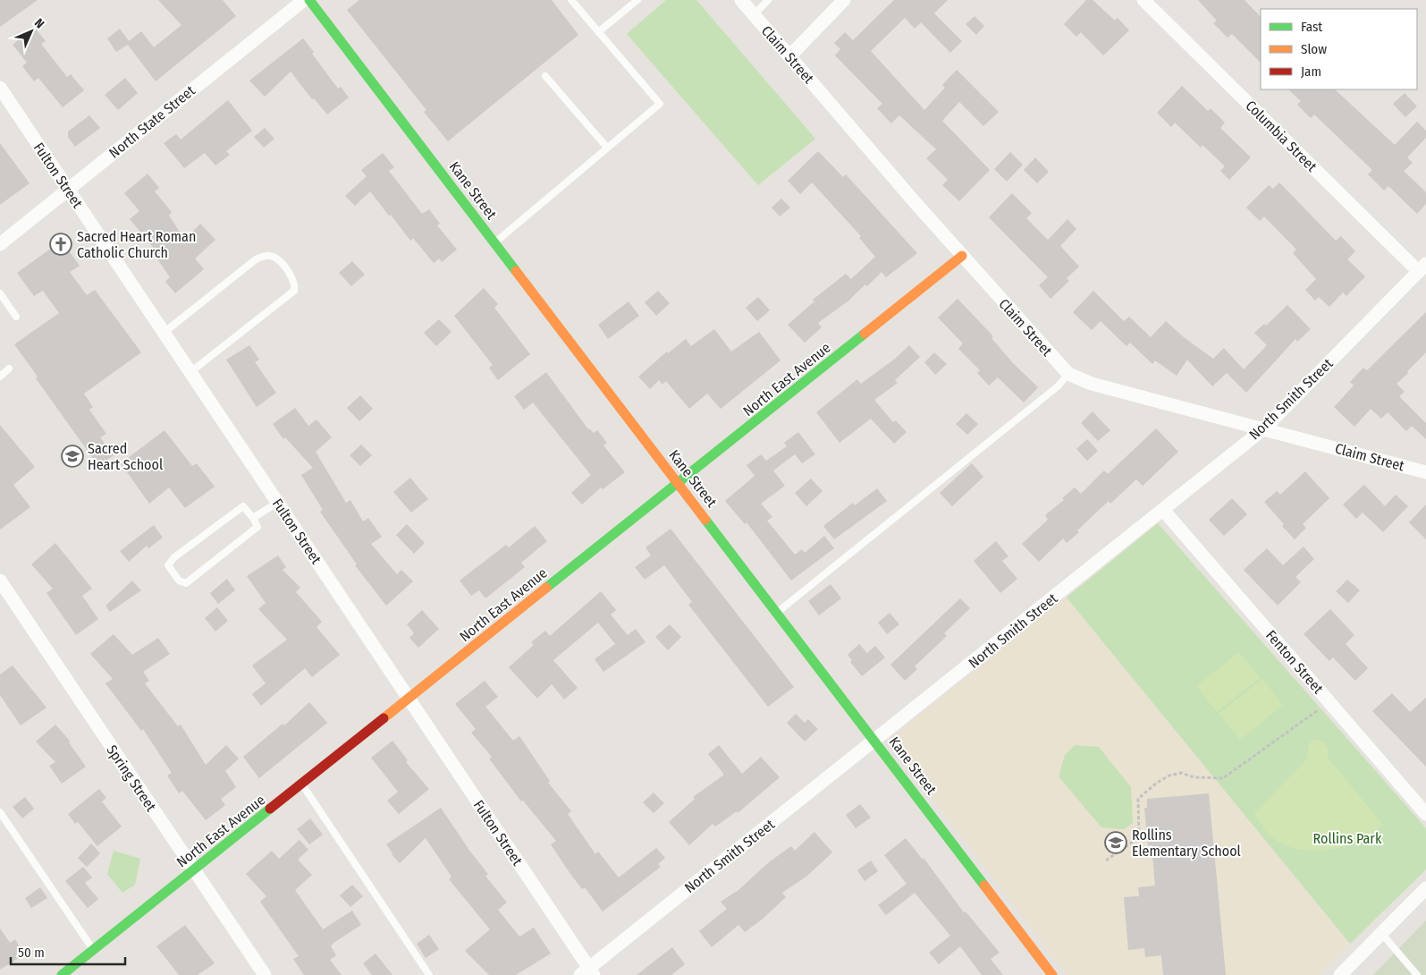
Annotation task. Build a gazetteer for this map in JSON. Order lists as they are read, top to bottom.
{
  "streets": {
    "street": [
      "Claim Street",
      "North State Street",
      "Columbia Street",
      "Fulton Street",
      "Kane Street",
      "North East Avenue",
      "North Smith Street",
      "Fenton Street",
      "Spring Street"
    ]
  },
  "crossings": [
    ["Claim Street", "North East Avenue"],
    ["Claim Street", "North Smith Street"],
    ["North State Street", "Fulton Street"],
    ["Columbia Street", "North Smith Street"],
    ["Fulton Street", "North East Avenue"],
    ["Fulton Street", "North Smith Street"],
    ["Kane Street", "North East Avenue"],
    ["Kane Street", "North Smith Street"],
    ["North East Avenue", "Spring Street"],
    ["North Smith Street", "Fenton Street"]
  ],
  "parks": ["Rollins Park"],
  "places": {
    "church": ["Sacred Heart Roman Catholic Church"],
    "school or university": ["Sacred Heart School", "Rollins Elementary School"]
  },
  "legend": ["Fast", "Slow", "Jam"],
  "scale_bar": "50 m",
  "north": "top right"
}
